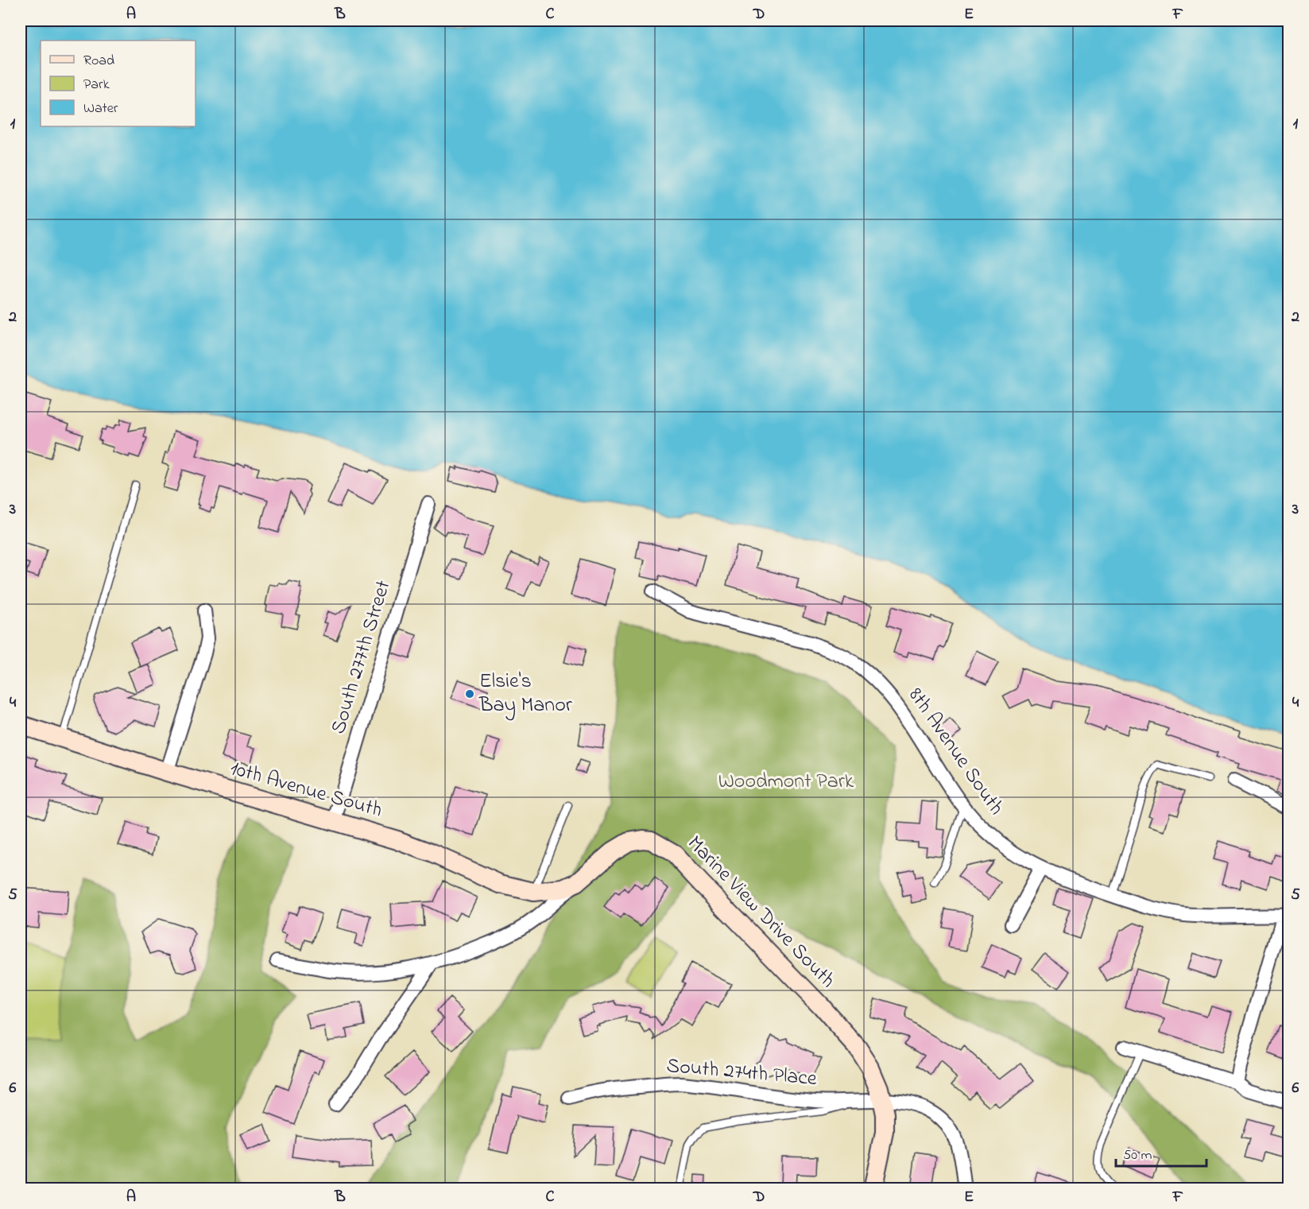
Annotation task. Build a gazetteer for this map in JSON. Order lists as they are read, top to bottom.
{
  "streets": {
    "main road": ["10th Avenue South", "Marine View Drive South"],
    "street": ["South 277th Street", "8th Avenue South", "South 274th Place"]
  },
  "crossings": [
    ["South 277th Street", "10th Avenue South"],
    ["10th Avenue South", "Marine View Drive South"],
    ["Marine View Drive South", "South 274th Place"]
  ],
  "parks": ["Woodmont Park"],
  "places": ["Elsie's Bay Manor"],
  "legend": ["Road", "Park", "Water"],
  "scale_bar": "50 m",
  "grid": {
    "columns": [
      "A",
      "B",
      "C",
      "D",
      "E",
      "F"
    ],
    "rows": [
      "1",
      "2",
      "3",
      "4",
      "5",
      "6"
    ]
  }
}
